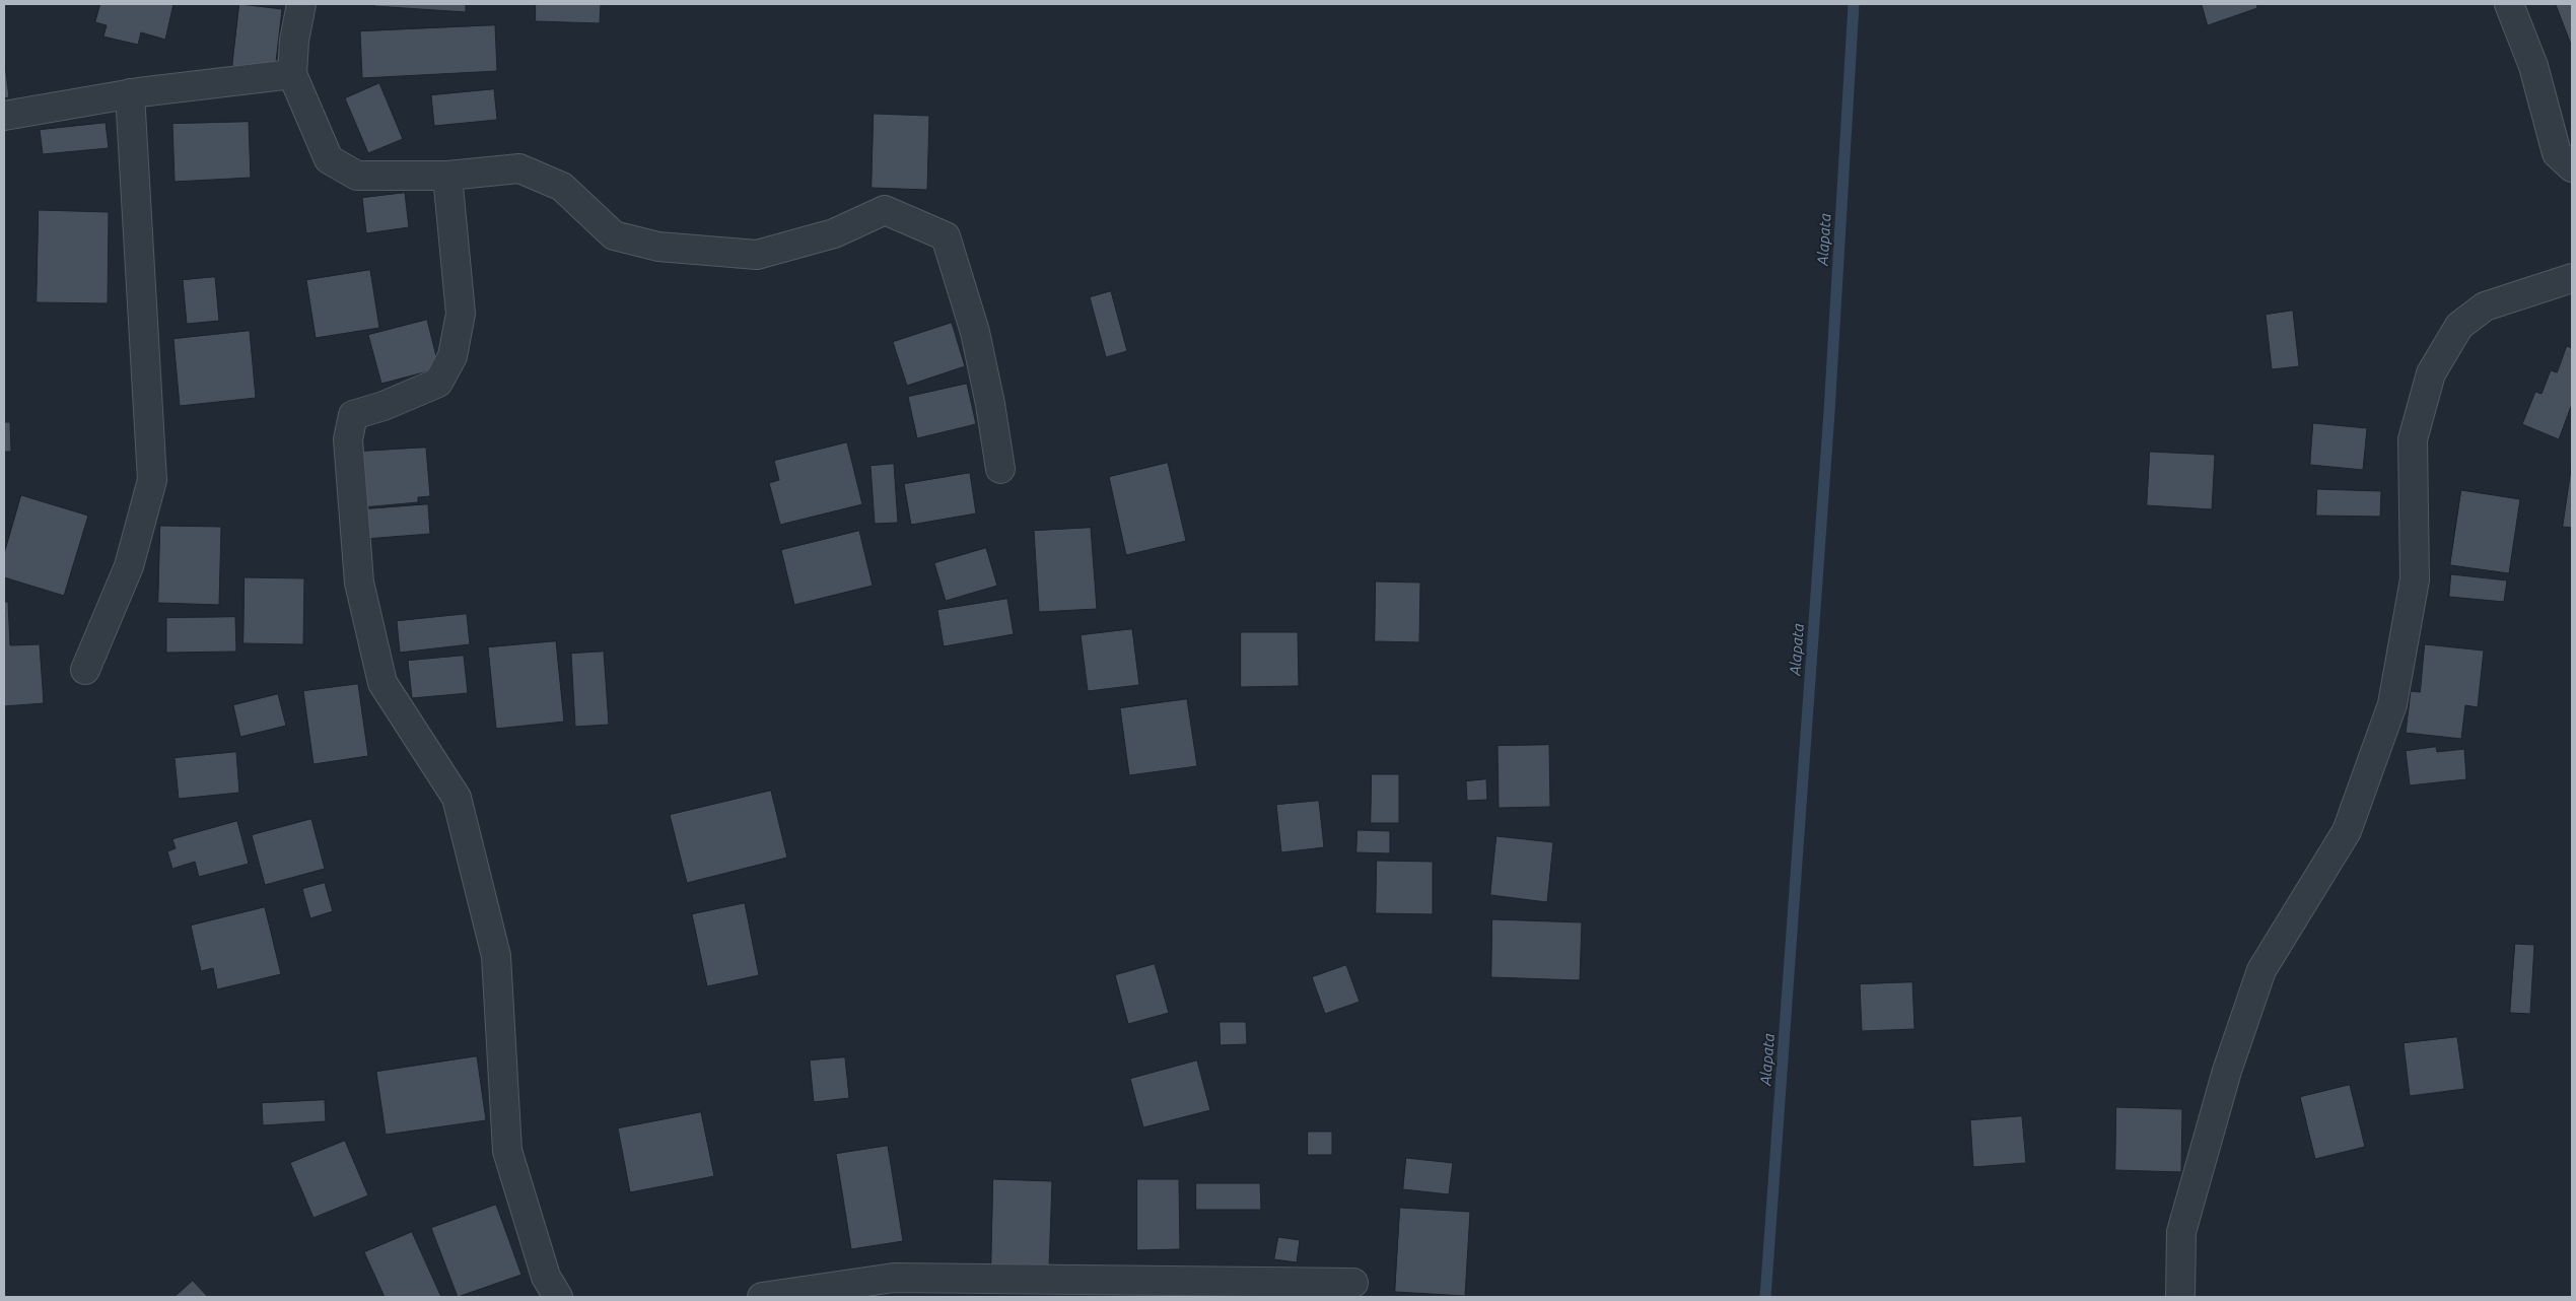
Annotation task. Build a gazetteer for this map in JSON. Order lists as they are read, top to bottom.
{
  "water": ["Alapata"]
}
